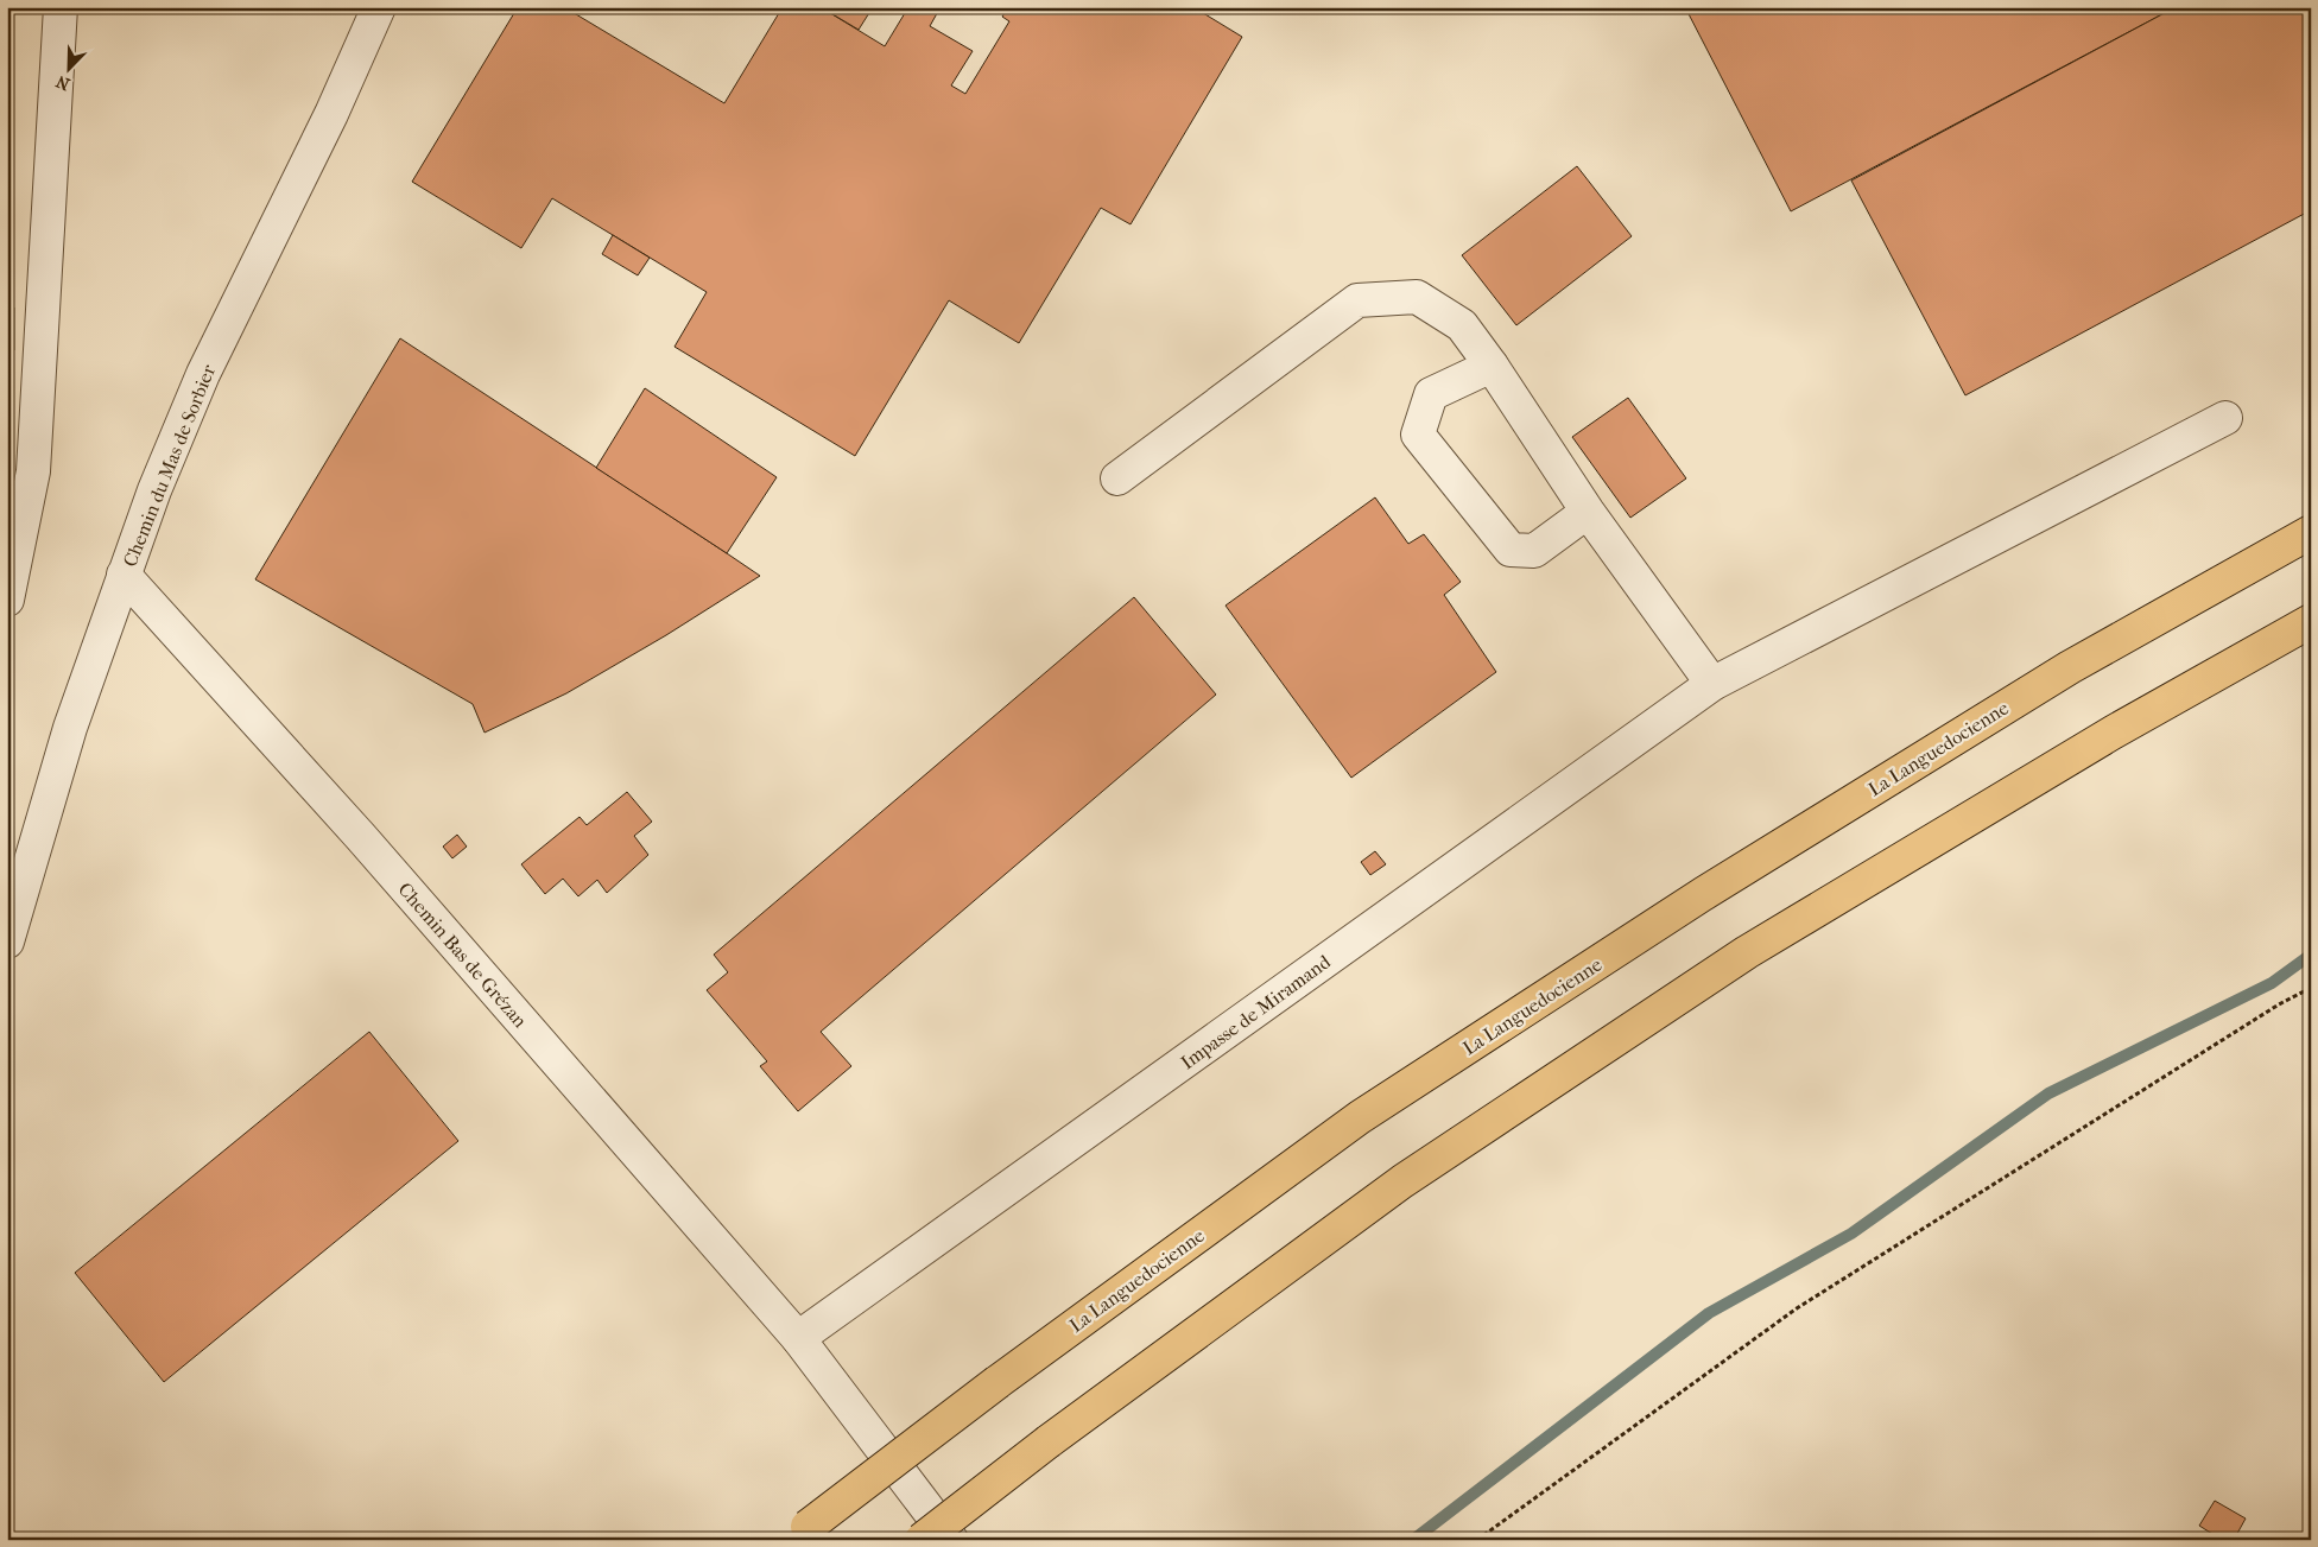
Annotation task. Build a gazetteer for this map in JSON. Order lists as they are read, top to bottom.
{
  "streets": {
    "highway": ["La Languedocienne"],
    "street": ["Chemin du Mas de Sorbier", "Chemin Bas de Grézan", "Impasse de Miramand"]
  },
  "crossings": [
    ["Chemin du Mas de Sorbier", "Chemin Bas de Grézan"],
    ["Chemin Bas de Grézan", "Impasse de Miramand"]
  ],
  "north": "bottom left"
}
